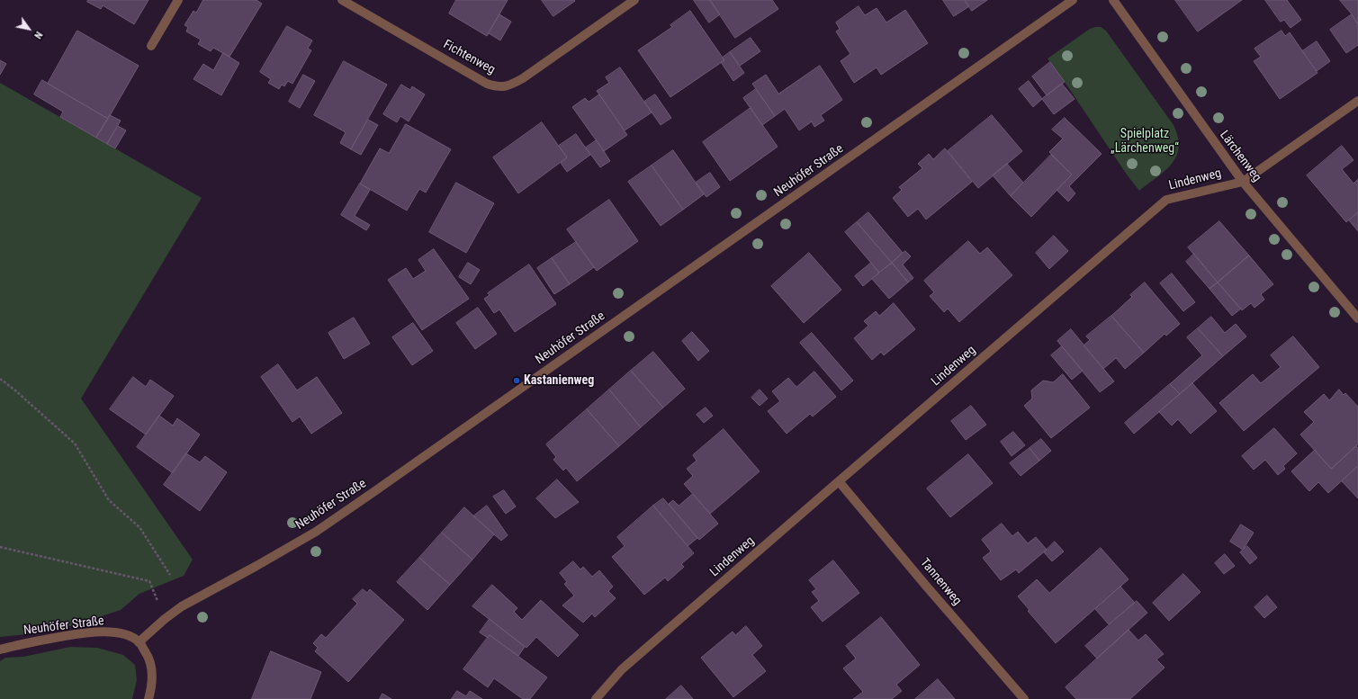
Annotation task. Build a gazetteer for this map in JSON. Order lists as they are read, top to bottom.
{
  "streets": {
    "street": [
      "Fichtenweg",
      "Lärchenweg",
      "Neuhöfer Straße",
      "Lindenweg",
      "Tannenweg"
    ]
  },
  "crossings": [
    ["Lärchenweg", "Lindenweg"],
    ["Lindenweg", "Tannenweg"]
  ],
  "parks": ["Spielplatz „Lärchenweg“"],
  "places": ["Kastanienweg"],
  "north": "bottom right"
}
